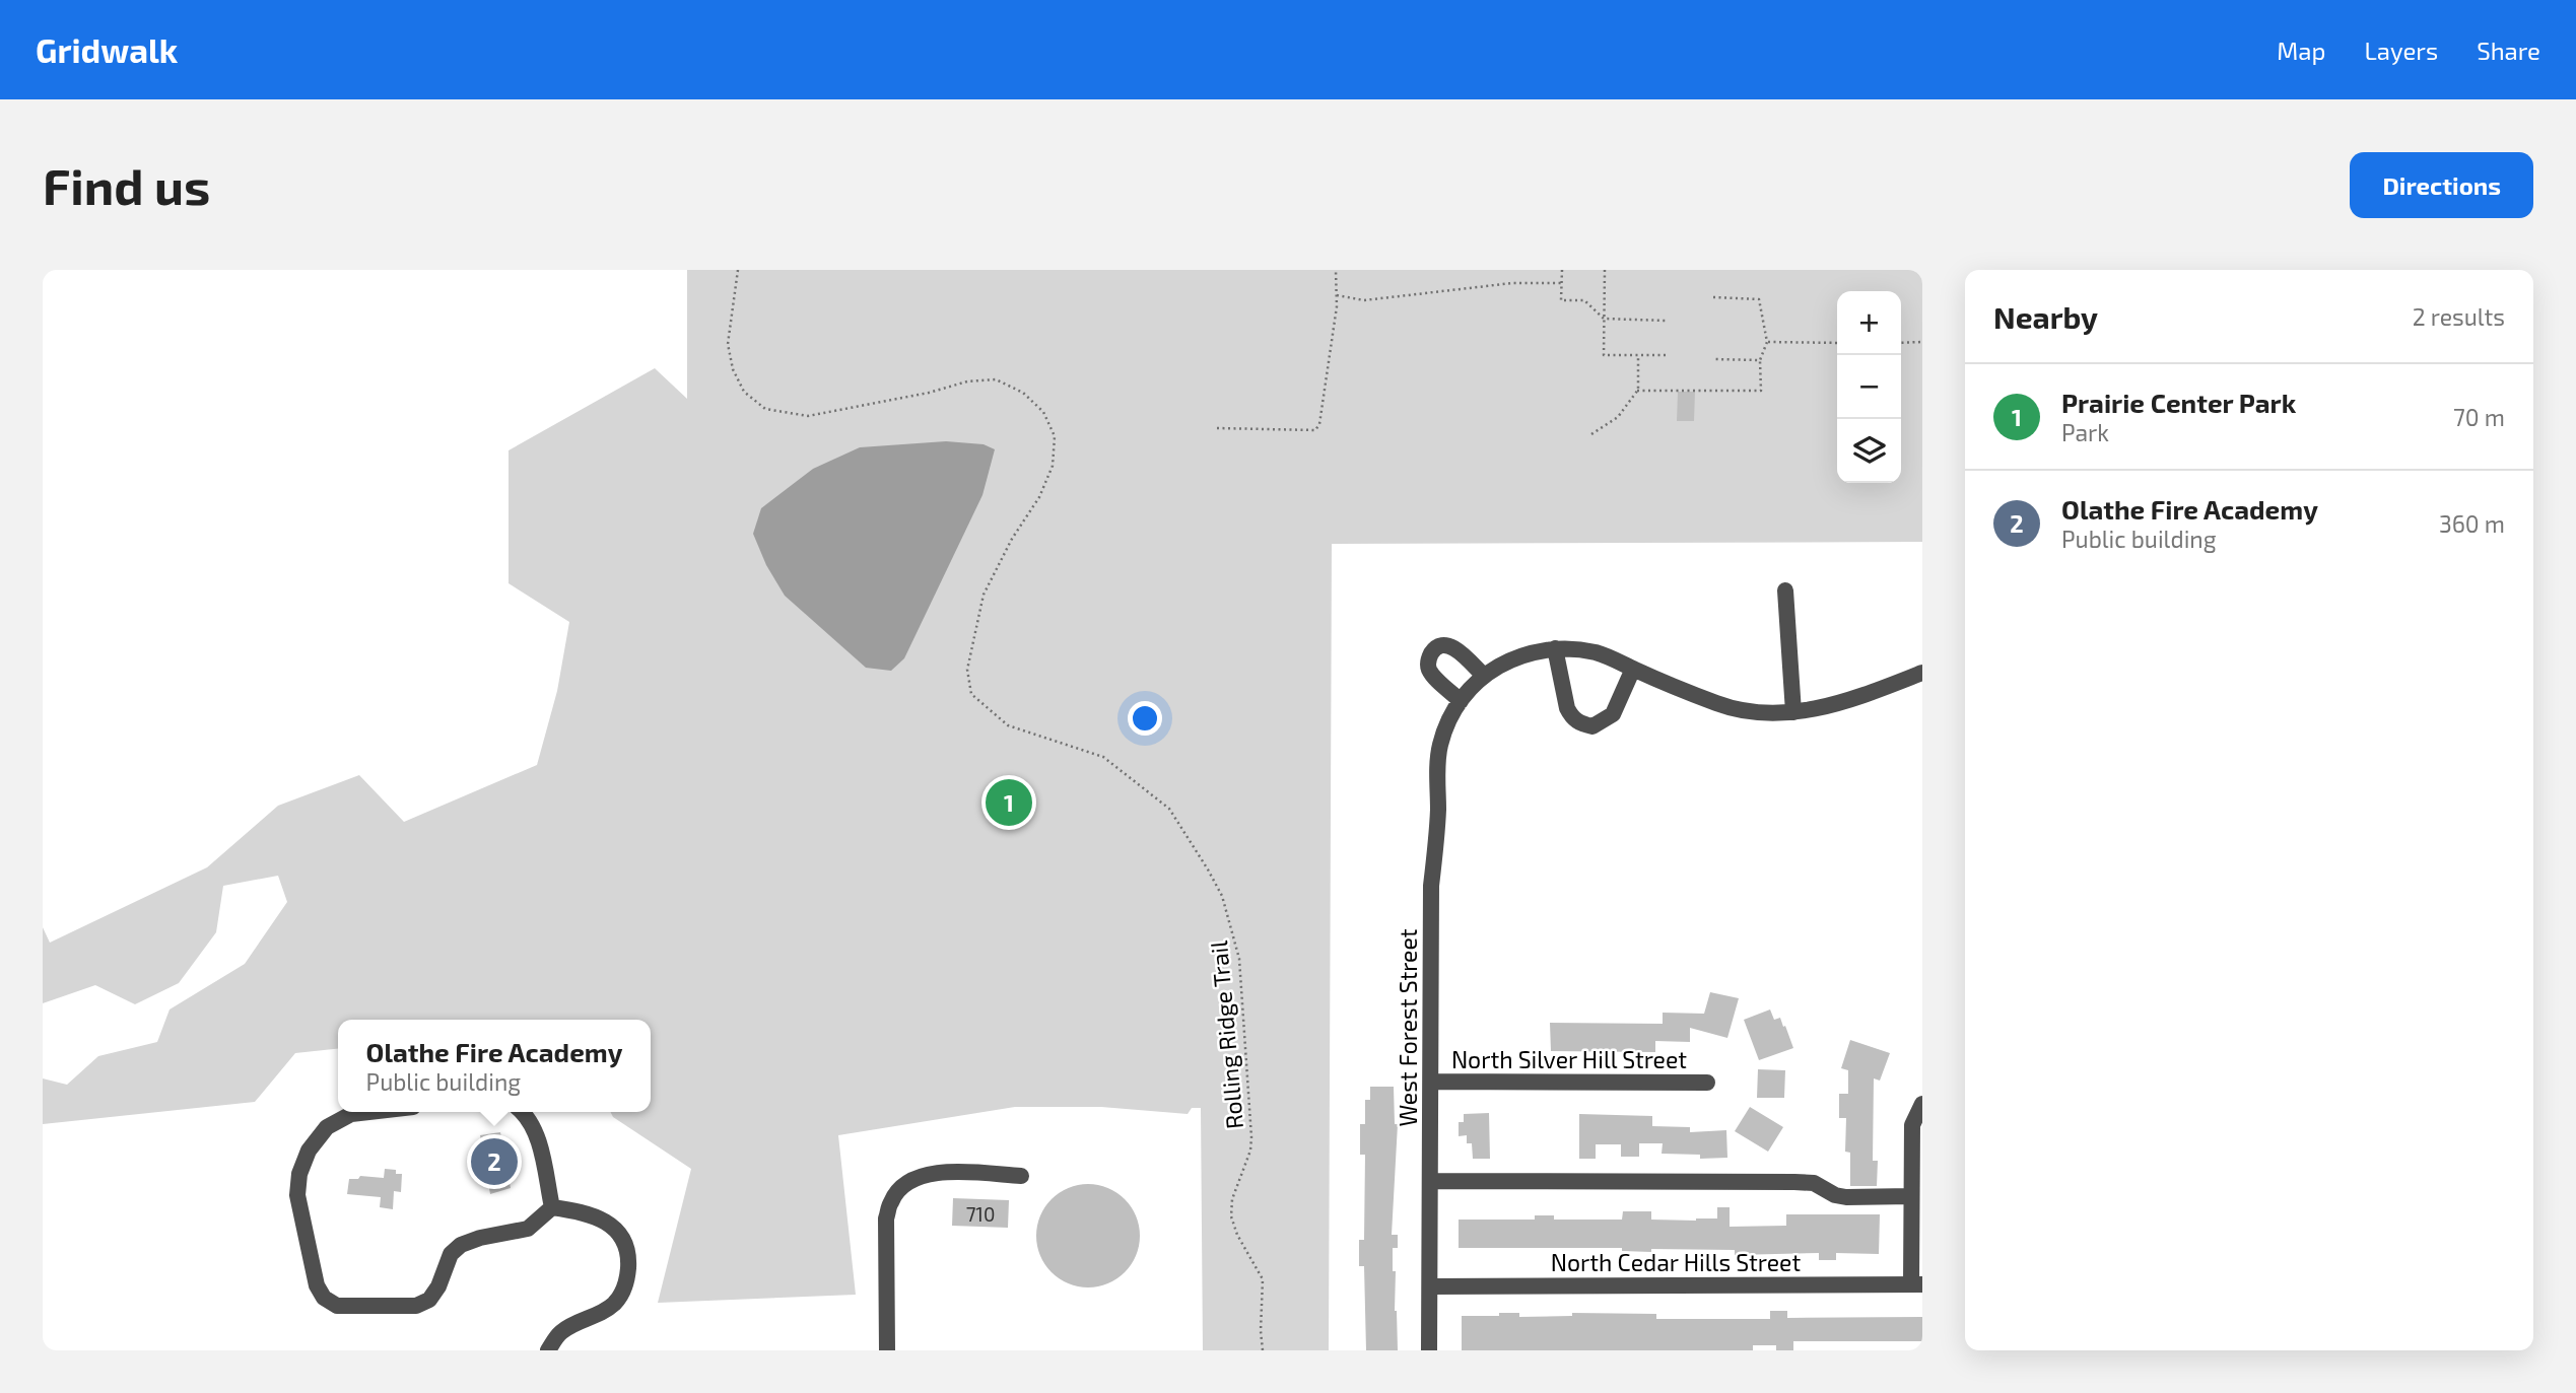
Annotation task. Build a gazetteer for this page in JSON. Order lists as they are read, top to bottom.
{
  "streets": {
    "street": ["West Forest Street", "North Silver Hill Street", "North Cedar Hills Street"],
    "path": ["Rolling Ridge Trail"]
  },
  "crossings": [
    ["West Forest Street", "North Silver Hill Street"],
    ["West Forest Street", "North Cedar Hills Street"]
  ],
  "house_numbers": ["710"],
  "page": {
    "header": "Gridwalk",
    "nav": ["Map", "Layers", "Share"],
    "buttons": "Directions",
    "title": "Find us",
    "heading": ["Nearby", "2 results"],
    "map_buttons": ["+", "−"],
    "list": [
      {
        "mark": "1",
        "name": "Prairie Center Park",
        "note": "Park",
        "value": "70 m"
      },
      {
        "mark": "2",
        "name": "Olathe Fire Academy",
        "note": "Public building",
        "value": "360 m"
      }
    ],
    "pins": ["1", "2"],
    "popup": ["Olathe Fire Academy", "Public building"]
  }
}
